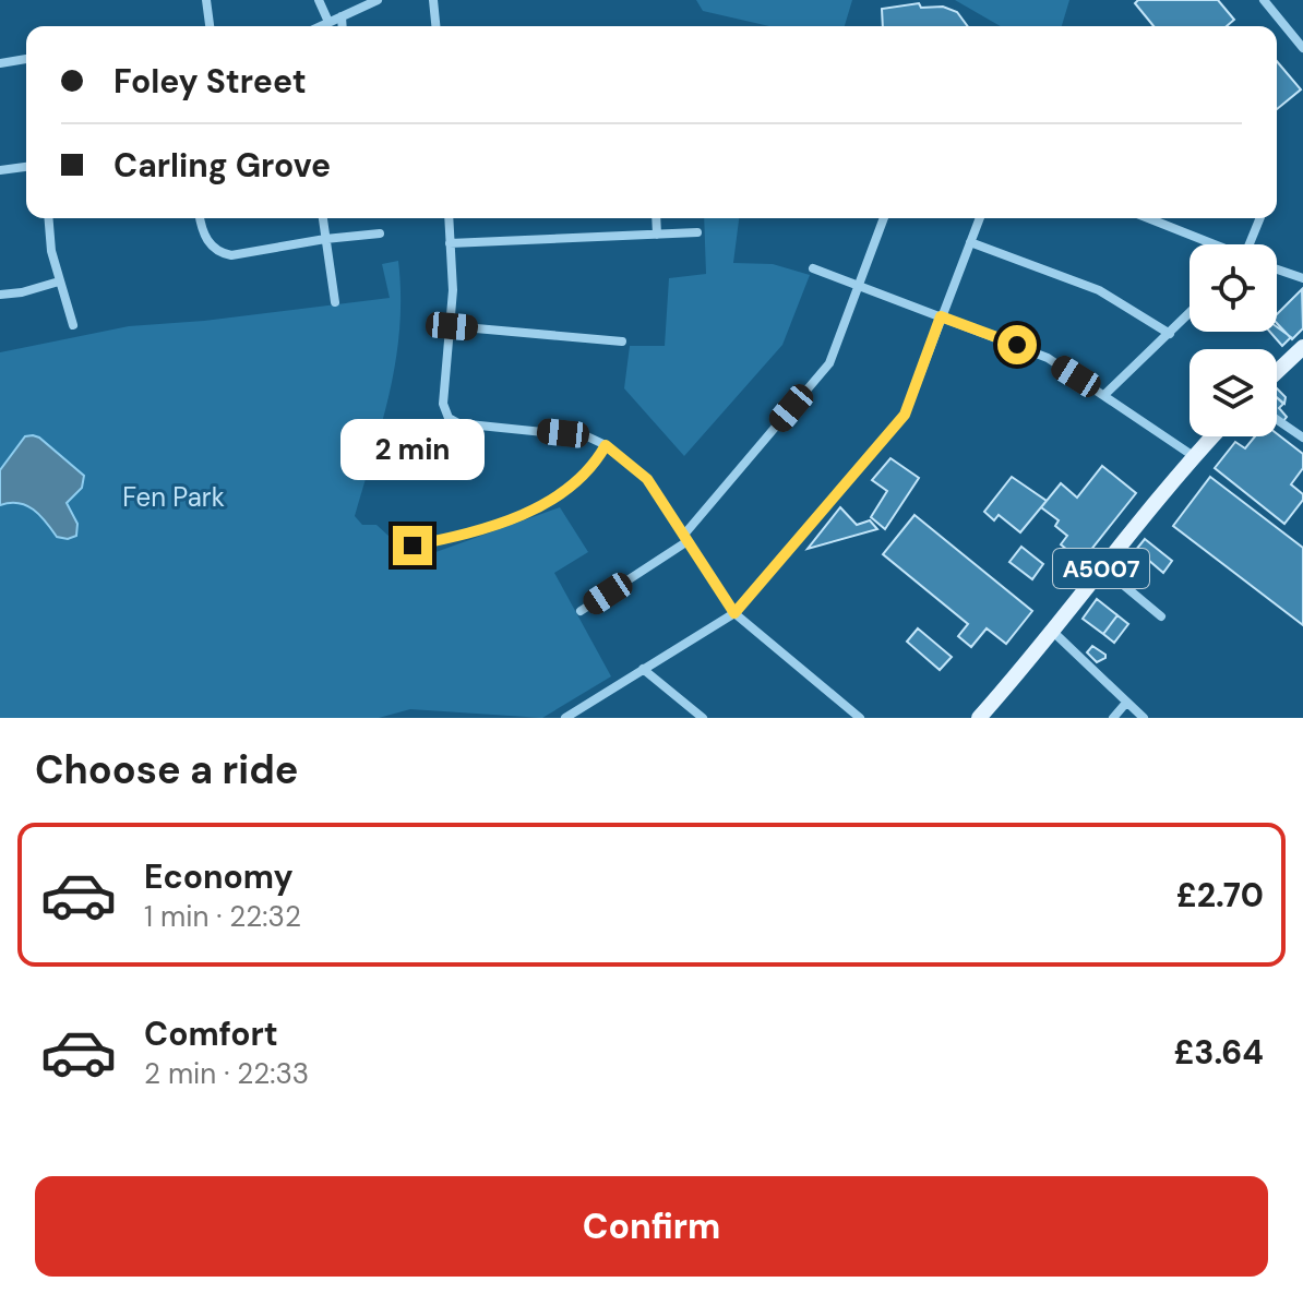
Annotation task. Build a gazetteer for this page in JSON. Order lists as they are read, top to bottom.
{
  "streets": {
    "main road": ["A5007"]
  },
  "parks": ["Fen Park"],
  "page": {
    "banner": ["Foley Street", "Carling Grove"],
    "bubble": "2 min",
    "heading": "Choose a ride",
    "list": [
      {
        "name": "Economy",
        "note": "1 min · 22:32",
        "value": "£2.70"
      },
      {
        "name": "Comfort",
        "note": "2 min · 22:33",
        "value": "£3.64"
      }
    ],
    "buttons": "Confirm"
  }
}
